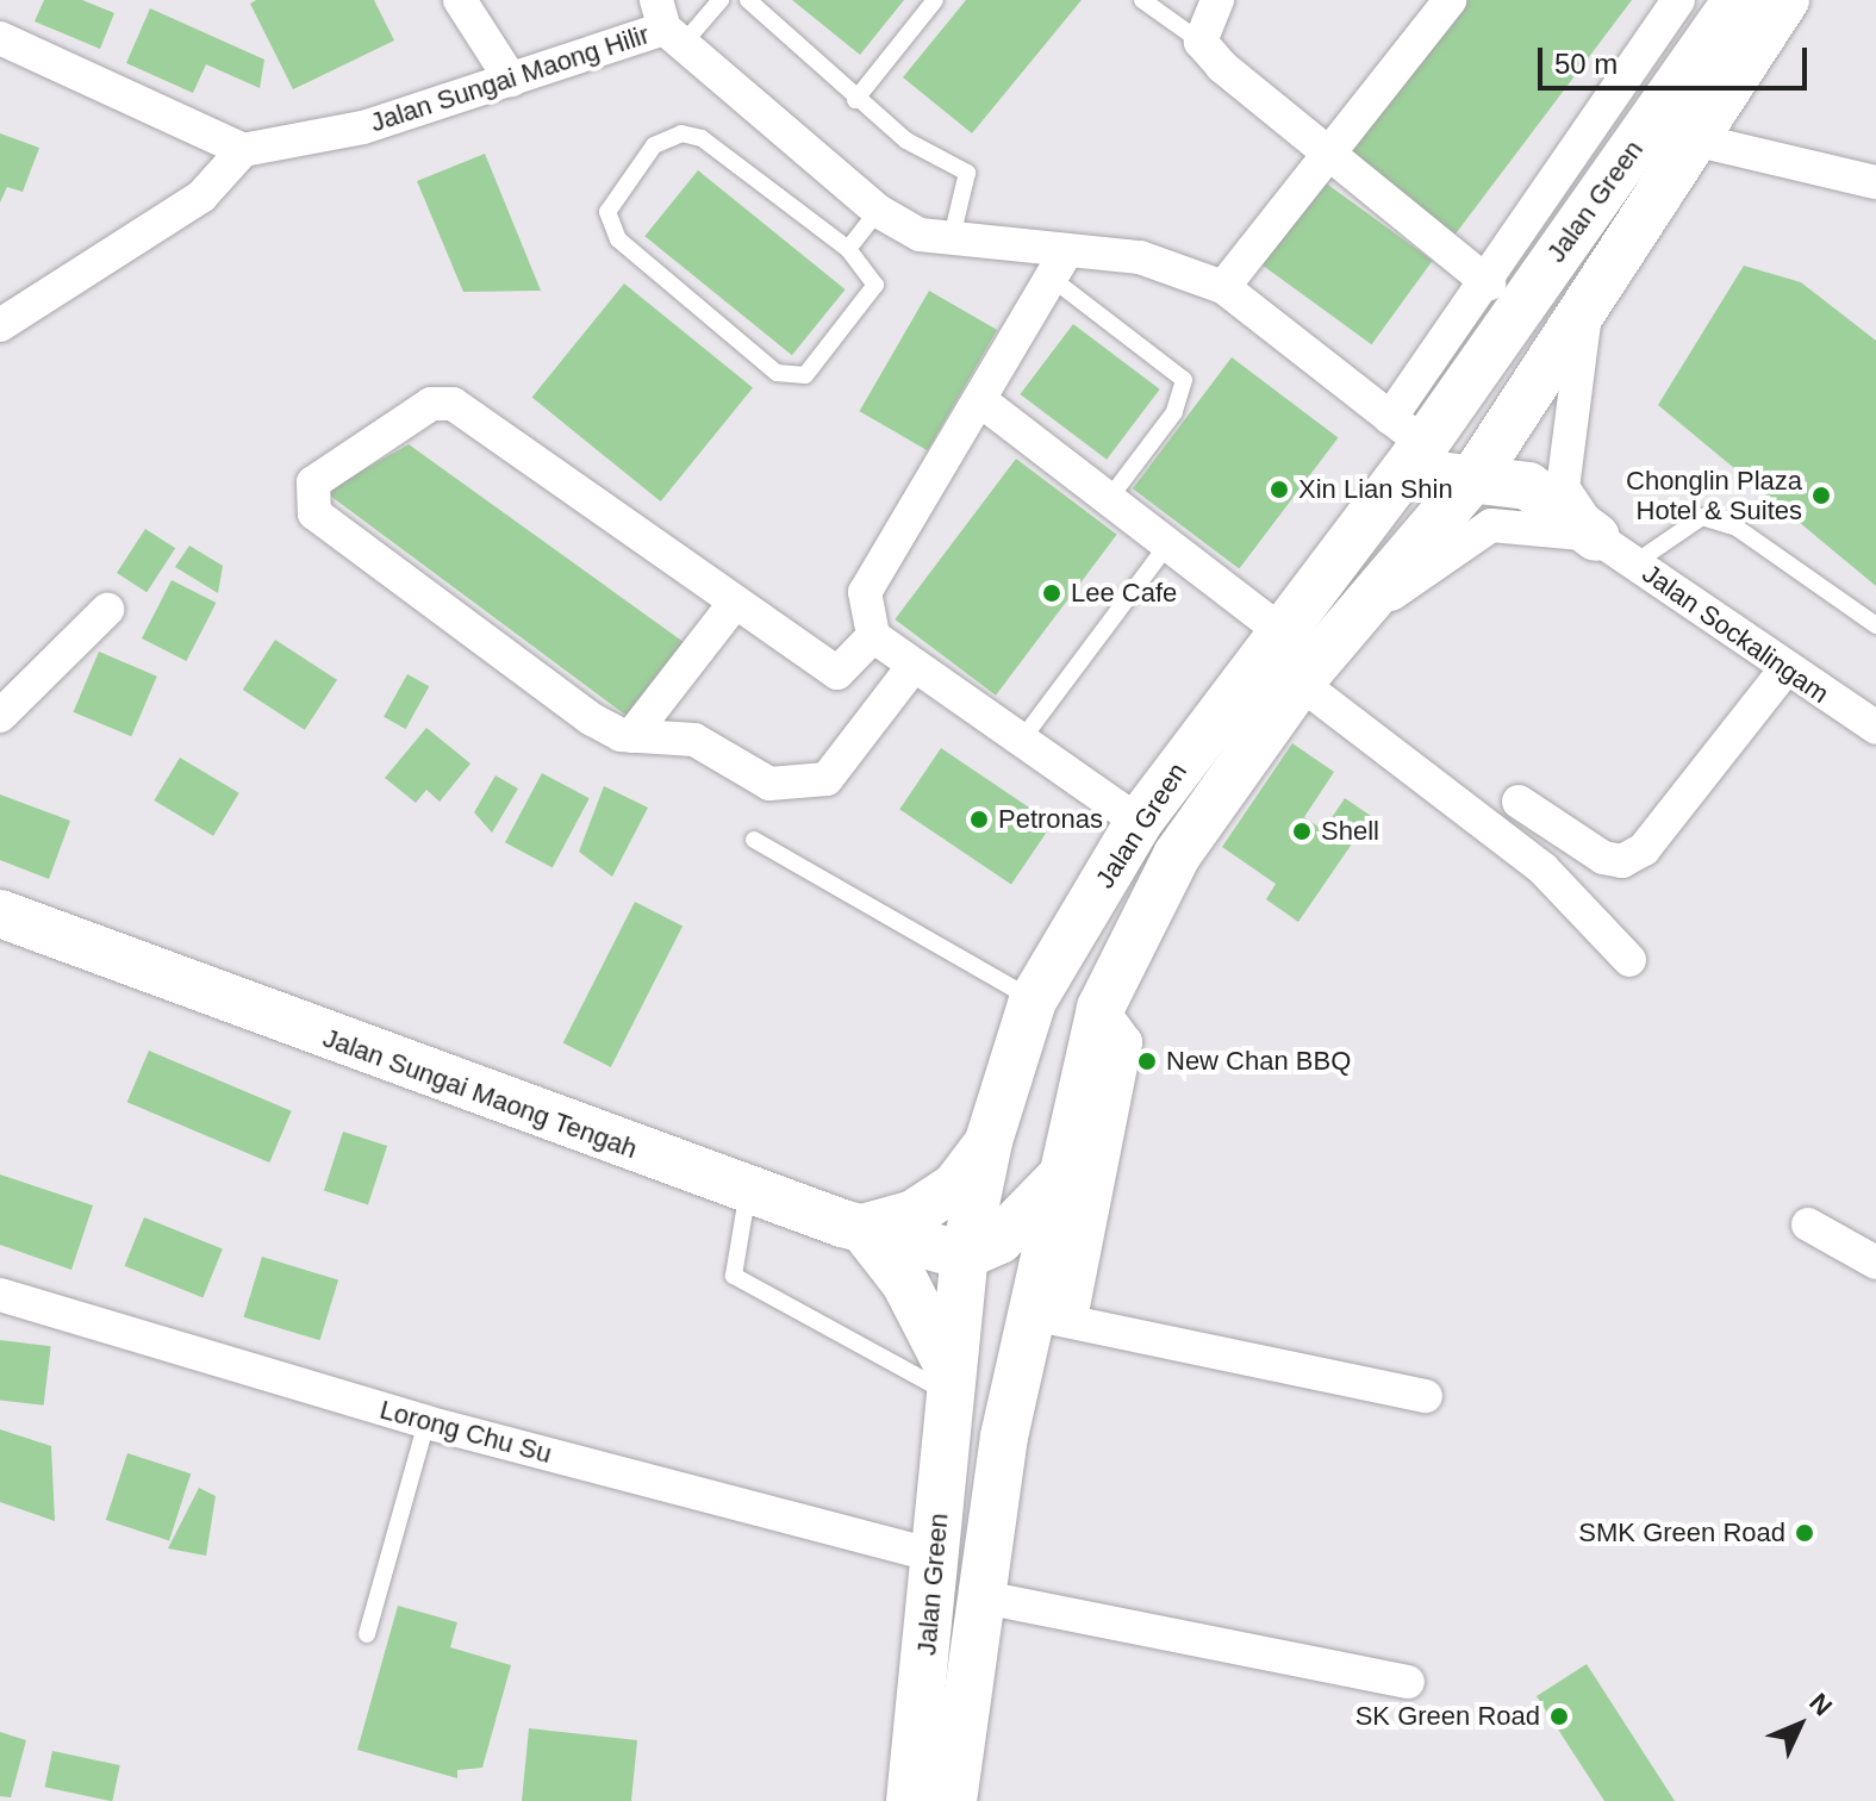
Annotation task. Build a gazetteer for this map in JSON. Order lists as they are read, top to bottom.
{
  "streets": {
    "main road": ["Jalan Green", "Jalan Sungai Maong Tengah"],
    "street": ["Jalan Sungai Maong Hilir", "Jalan Sockalingam", "Lorong Chu Su"]
  },
  "crossings": [
    ["Jalan Sungai Maong Hilir", "Jalan Green"],
    ["Jalan Green", "Jalan Sockalingam"],
    ["Jalan Green", "Jalan Sungai Maong Tengah"],
    ["Jalan Green", "Lorong Chu Su"]
  ],
  "places": [
    "Xin Lian Shin",
    "Chonglin Plaza Hotel & Suites",
    "Lee Cafe",
    "Petronas",
    "Shell",
    "New Chan BBQ",
    "SMK Green Road",
    "SK Green Road"
  ],
  "scale_bar": "50 m",
  "north": "top right"
}
